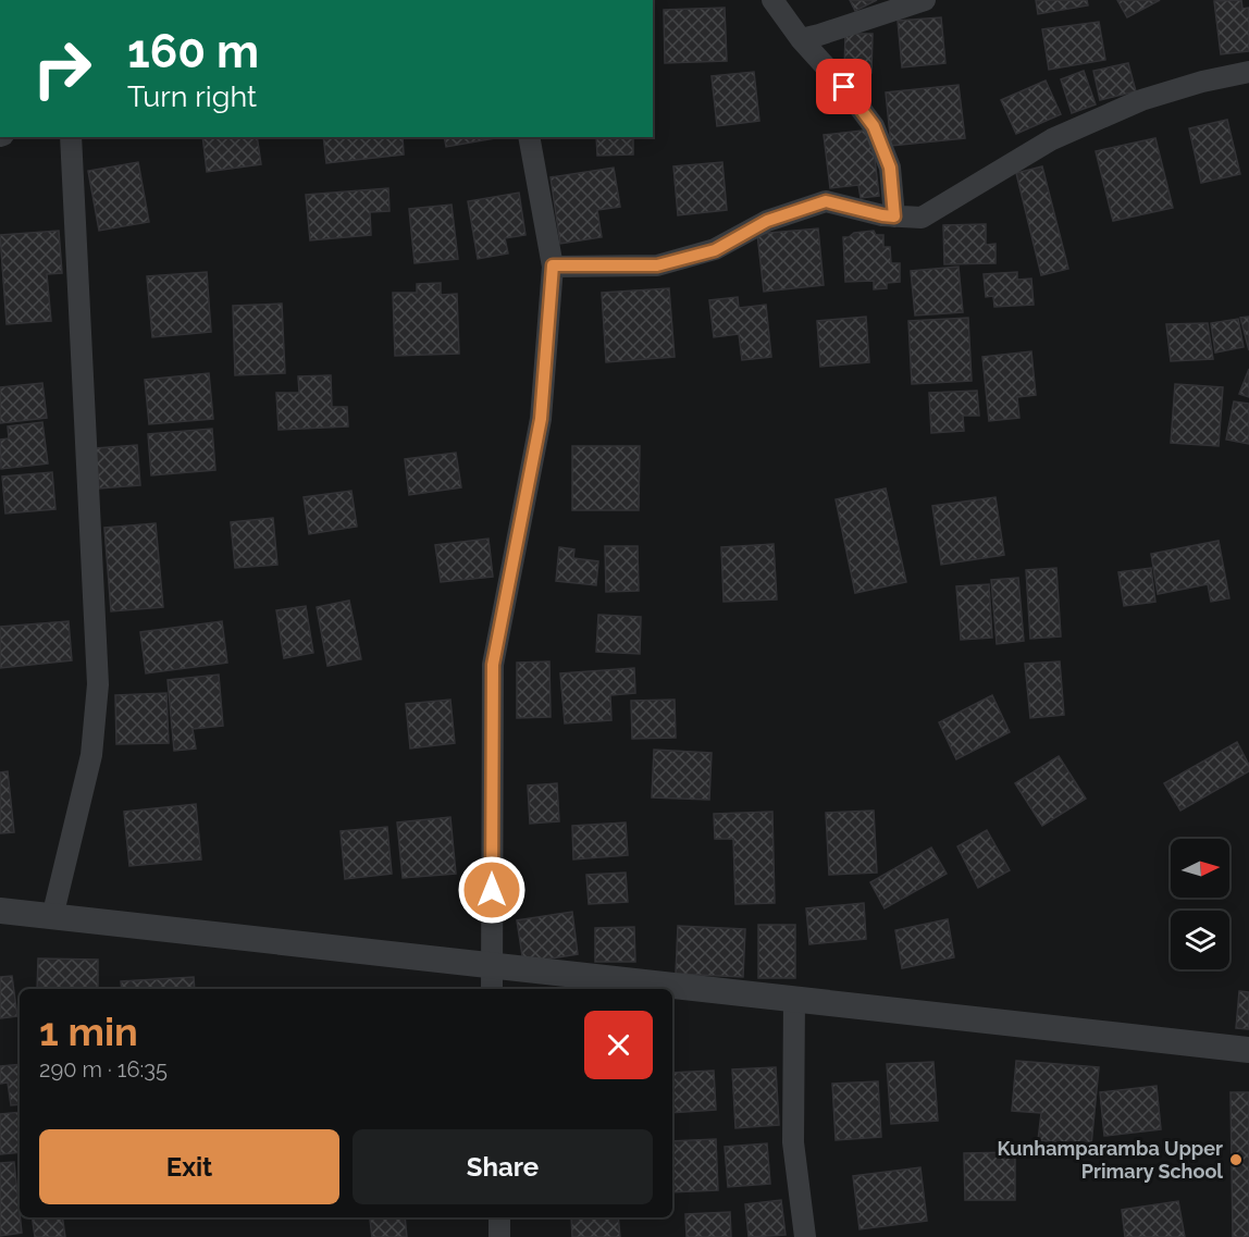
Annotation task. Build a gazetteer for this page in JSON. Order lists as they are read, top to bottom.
{
  "places": ["Kunhamparamba Upper Primary School"],
  "north": "right",
  "page": {
    "turn": ["160 m", "Turn right"],
    "heading": ["1 min", "290 m · 16:35"],
    "buttons": ["Exit", "Share"]
  }
}
